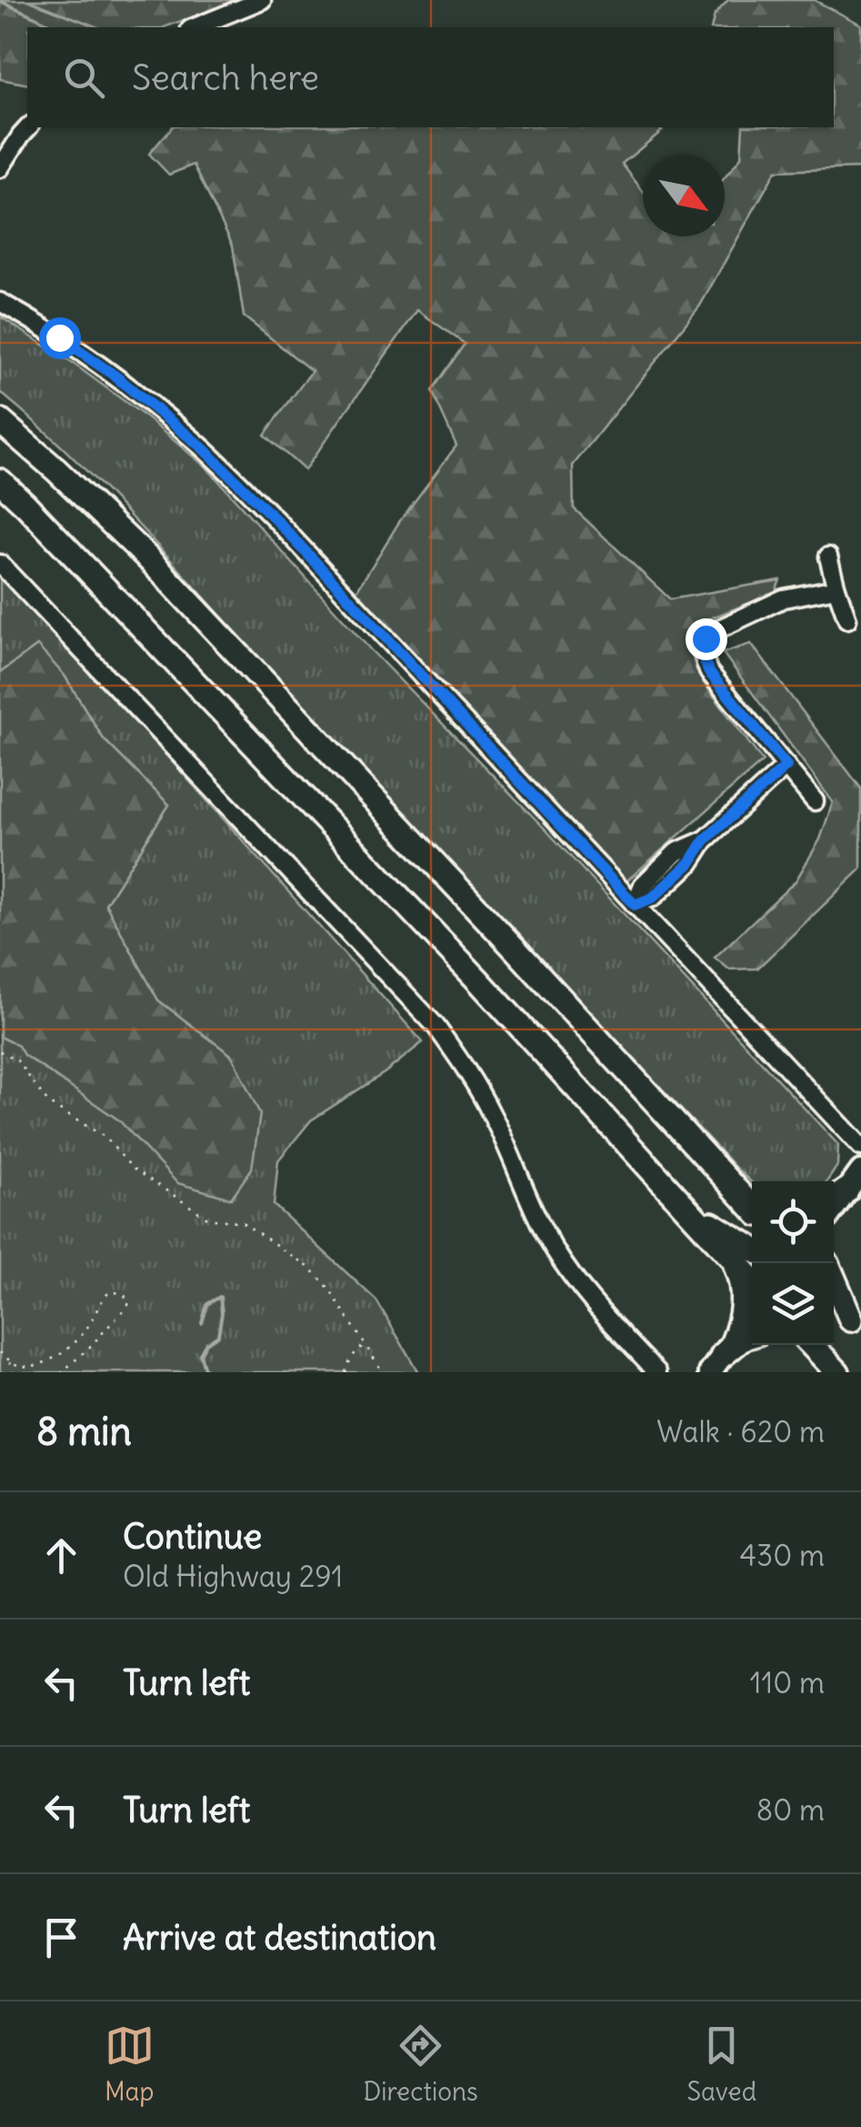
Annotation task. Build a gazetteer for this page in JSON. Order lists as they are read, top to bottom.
{
  "north": "bottom right",
  "page": {
    "search": "Search here",
    "heading": ["8 min", "Walk · 620 m"],
    "list": [
      ["Continue", "Old Highway 291", "430 m"],
      ["Turn left", "110 m"],
      ["Turn left", "80 m"],
      "Arrive at destination"
    ],
    "nav": ["Map", "Directions", "Saved"]
  }
}
